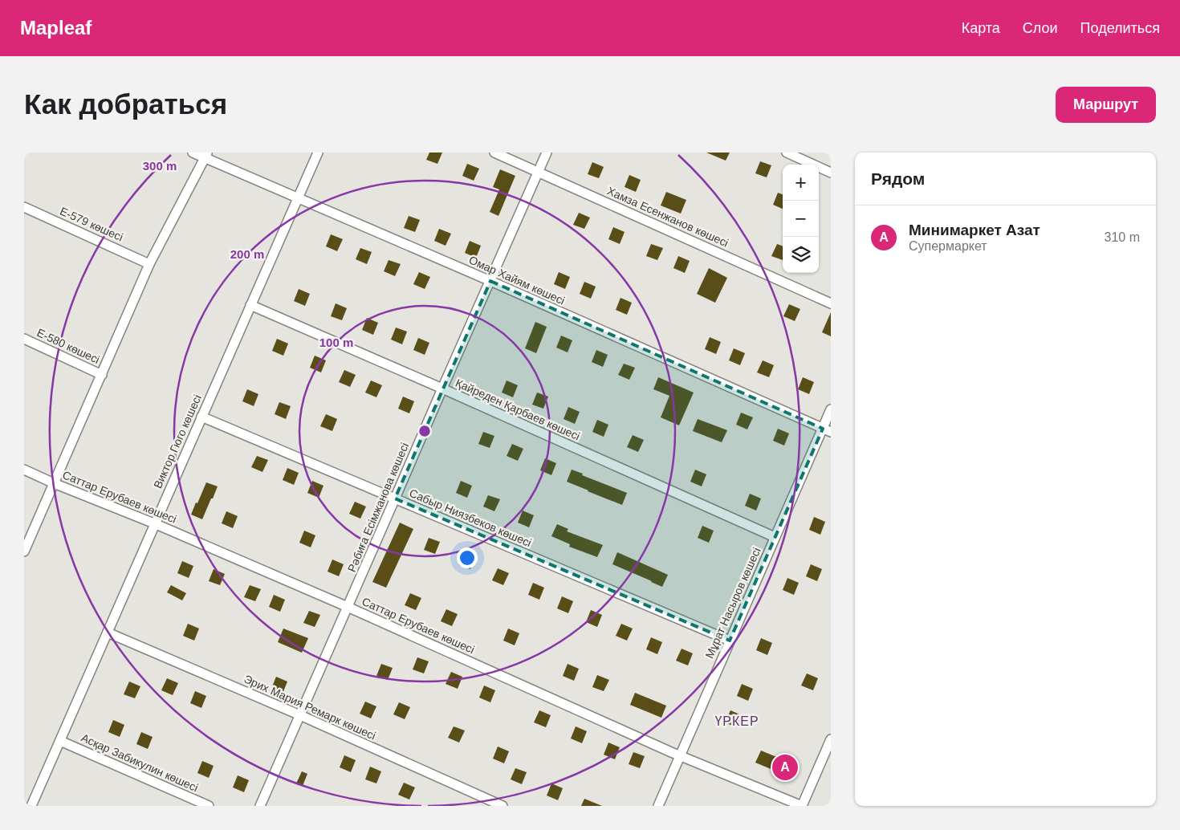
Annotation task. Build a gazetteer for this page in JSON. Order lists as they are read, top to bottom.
{
  "streets": {
    "street": [
      "Хамза Есенжанов көшесі",
      "Е-579 көшесі",
      "Омар Хайям көшесі",
      "Е-580 көшесі",
      "Қайреден Қарбаев көшесі",
      "Виктор Гюго көшесі",
      "Саттар Ерубаев көшесі",
      "Рәбиға Есімжанова көшесі",
      "Сабыр Ниязбеков көшесі",
      "Мұрат Насыров көшесі",
      "Эрих Мария Ремарк көшесі",
      "Асқар Забикулин көшесі"
    ]
  },
  "crossings": [
    ["Хамза Есенжанов көшесі", "Рәбиға Есімжанова көшесі"],
    ["Омар Хайям көшесі", "Виктор Гюго көшесі"],
    ["Омар Хайям көшесі", "Рәбиға Есімжанова көшесі"],
    ["Омар Хайям көшесі", "Мұрат Насыров көшесі"],
    ["Қайреден Қарбаев көшесі", "Виктор Гюго көшесі"],
    ["Қайреден Қарбаев көшесі", "Рәбиға Есімжанова көшесі"],
    ["Қайреден Қарбаев көшесі", "Мұрат Насыров көшесі"],
    ["Виктор Гюго көшесі", "Саттар Ерубаев көшесі"],
    ["Виктор Гюго көшесі", "Сабыр Ниязбеков көшесі"],
    ["Виктор Гюго көшесі", "Эрих Мария Ремарк көшесі"],
    ["Виктор Гюго көшесі", "Асқар Забикулин көшесі"],
    ["Саттар Ерубаев көшесі", "Рәбиға Есімжанова көшесі"],
    ["Саттар Ерубаев көшесі", "Мұрат Насыров көшесі"],
    ["Рәбиға Есімжанова көшесі", "Сабыр Ниязбеков көшесі"],
    ["Рәбиға Есімжанова көшесі", "Эрих Мария Ремарк көшесі"],
    ["Сабыр Ниязбеков көшесі", "Мұрат Насыров көшесі"]
  ],
  "districts": ["ҮРКЕР"],
  "page": {
    "header": "Mapleaf",
    "nav": ["Карта", "Слои", "Поделиться"],
    "buttons": "Маршрут",
    "title": "Как добраться",
    "heading": "Рядом",
    "map_buttons": ["+", "−"],
    "list": [
      {
        "mark": "A",
        "name": "Минимаркет Азат",
        "note": "Супермаркет",
        "value": "310 m"
      }
    ],
    "pins": "A"
  },
  "rings": ["300 m", "200 m", "100 m"]
}
